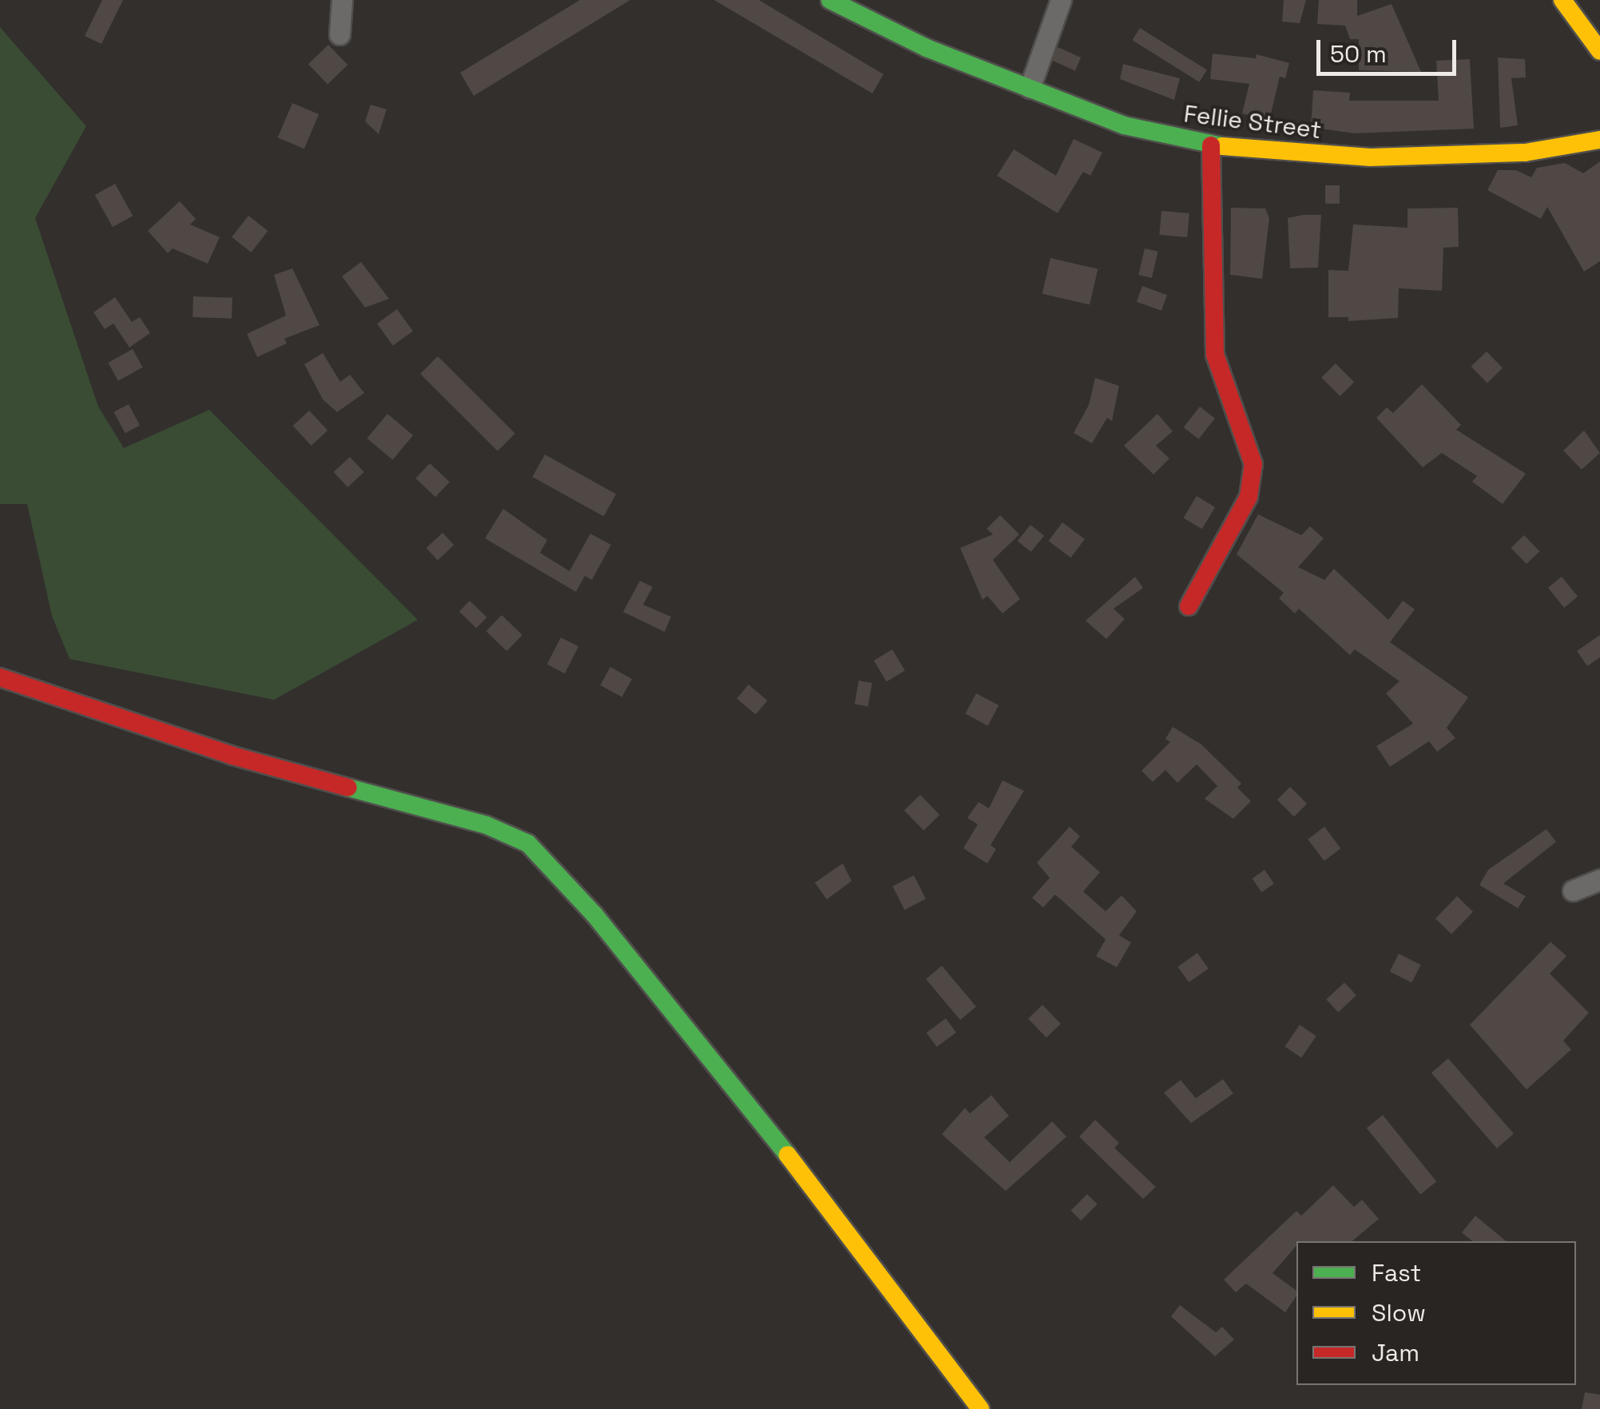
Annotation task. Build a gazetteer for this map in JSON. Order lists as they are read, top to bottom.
{
  "streets": {
    "street": ["Fellie Street"]
  },
  "legend": ["Fast", "Slow", "Jam"],
  "scale_bar": "50 m"
}
